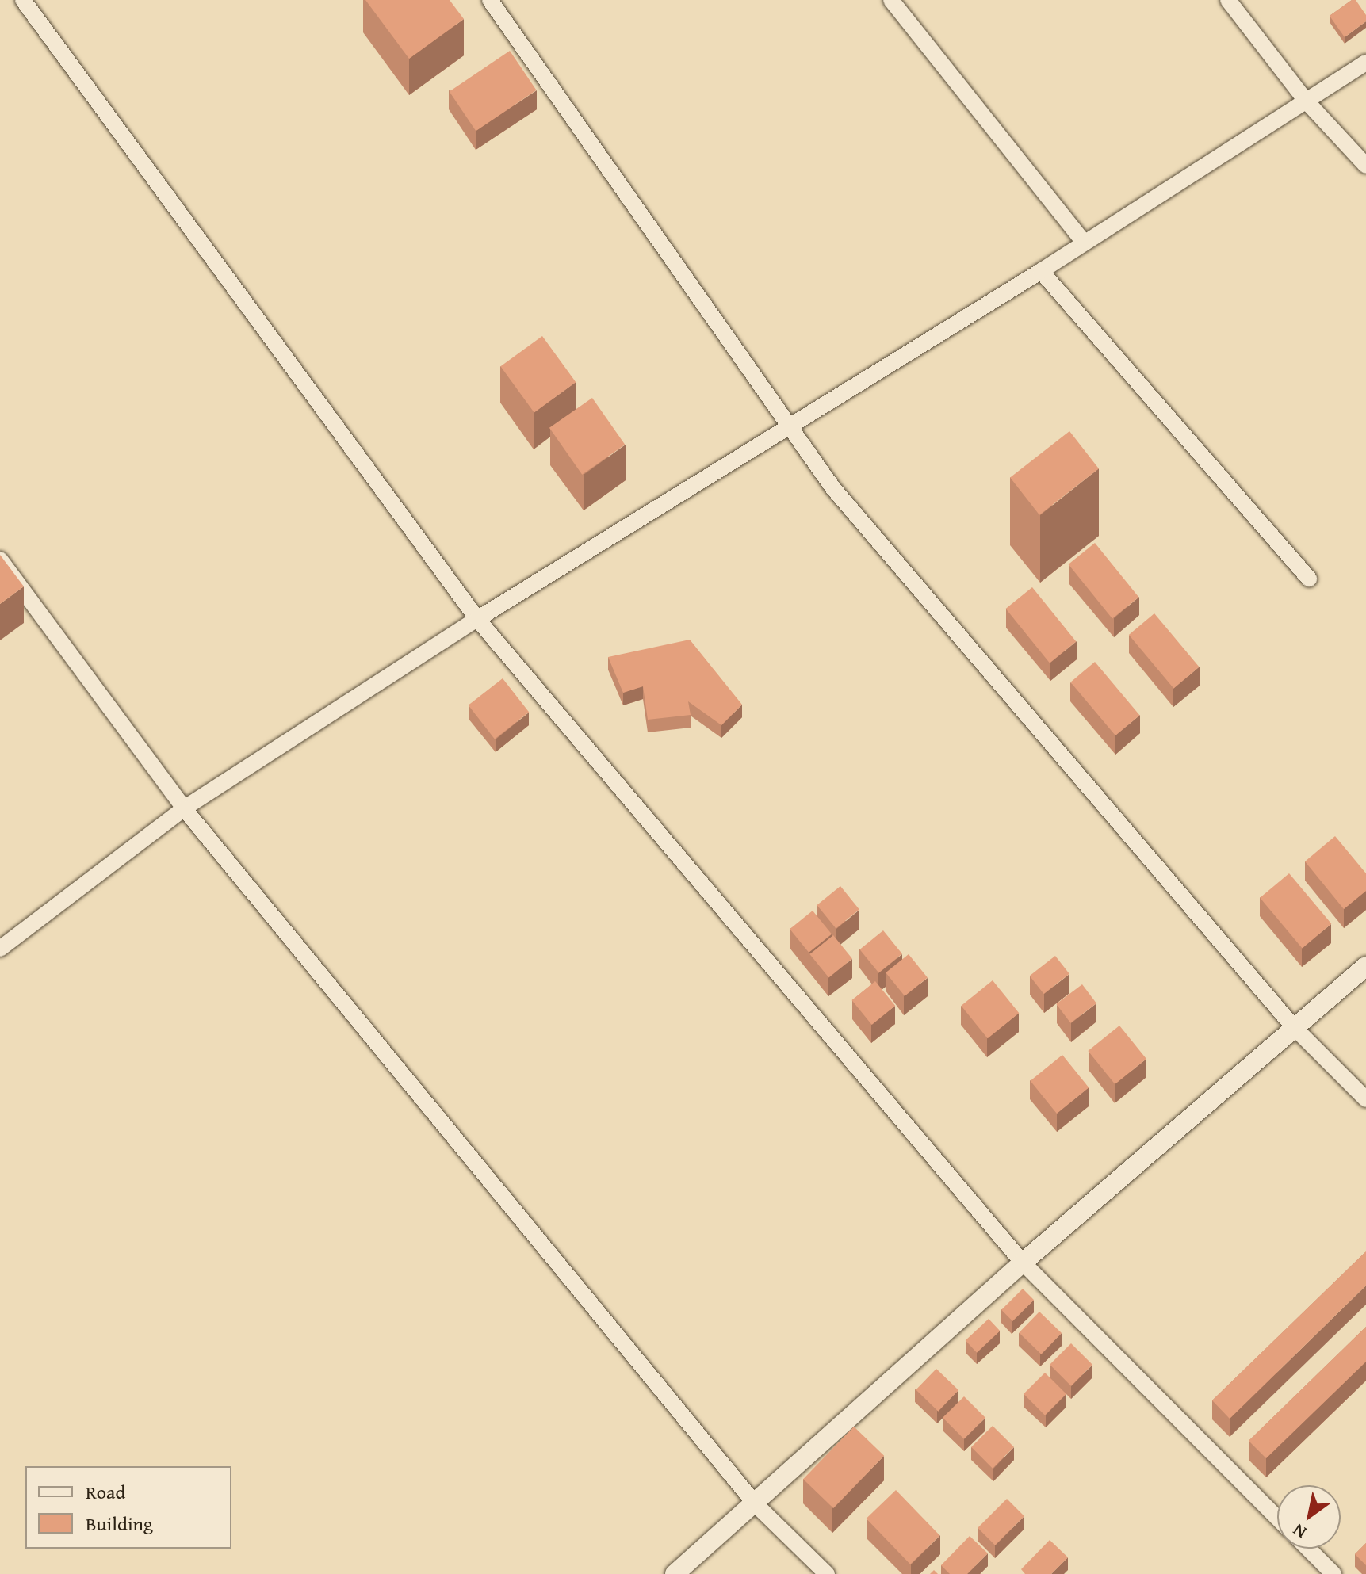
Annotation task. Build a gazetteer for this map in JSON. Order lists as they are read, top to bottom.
{
  "legend": ["Road", "Building"],
  "north": "bottom left"
}
